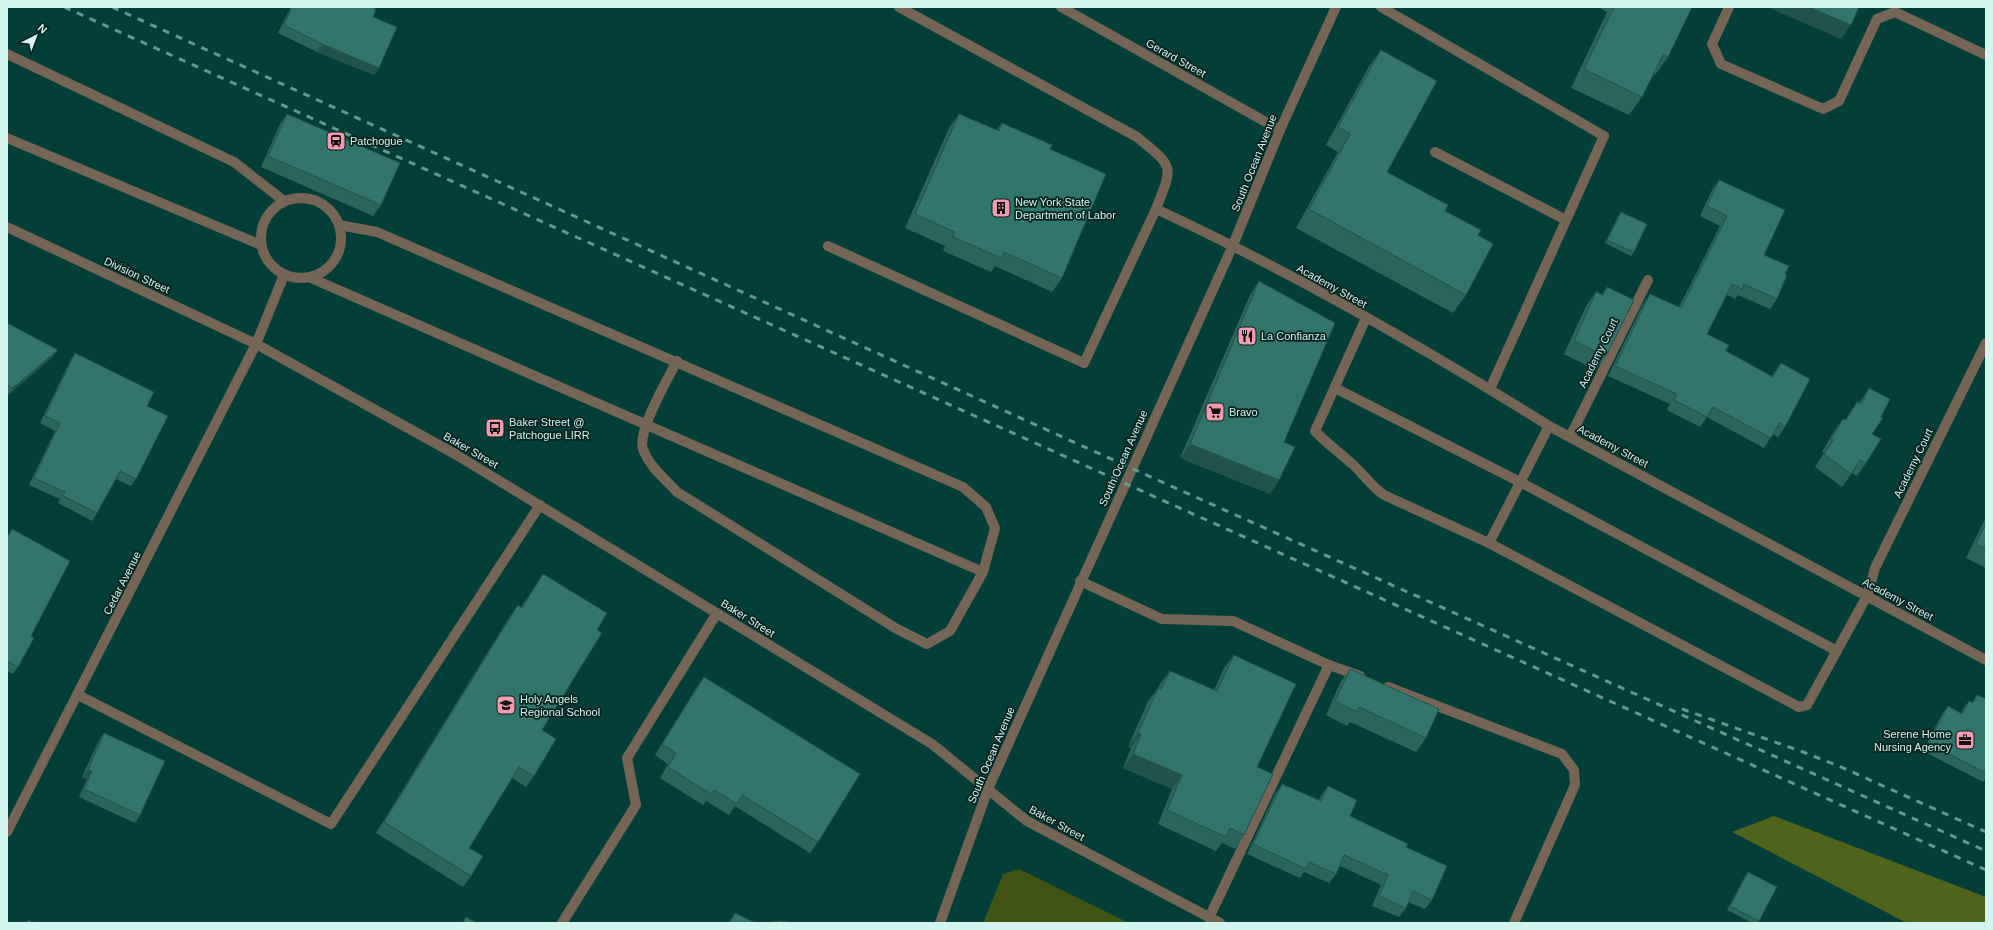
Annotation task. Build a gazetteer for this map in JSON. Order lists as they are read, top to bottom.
{
  "streets": {
    "street": [
      "Gerard Street",
      "South Ocean Avenue",
      "Division Street",
      "Academy Street",
      "Academy Court",
      "Baker Street",
      "Cedar Avenue"
    ]
  },
  "crossings": [
    ["Gerard Street", "South Ocean Avenue"],
    ["South Ocean Avenue", "Academy Street"],
    ["South Ocean Avenue", "Baker Street"],
    ["Division Street", "Baker Street"],
    ["Division Street", "Cedar Avenue"],
    ["Academy Street", "Academy Court"],
    ["Baker Street", "Cedar Avenue"]
  ],
  "places": {
    "station": ["Patchogue"],
    "building": ["New York State Department of Labor"],
    "restaurant": ["La Confianza"],
    "supermarket": ["Bravo"],
    "bus stop": ["Baker Street @ Patchogue LIRR"],
    "school or university": ["Holy Angels Regional School"],
    "office": ["Serene Home Nursing Agency"]
  },
  "north": "top right"
}
